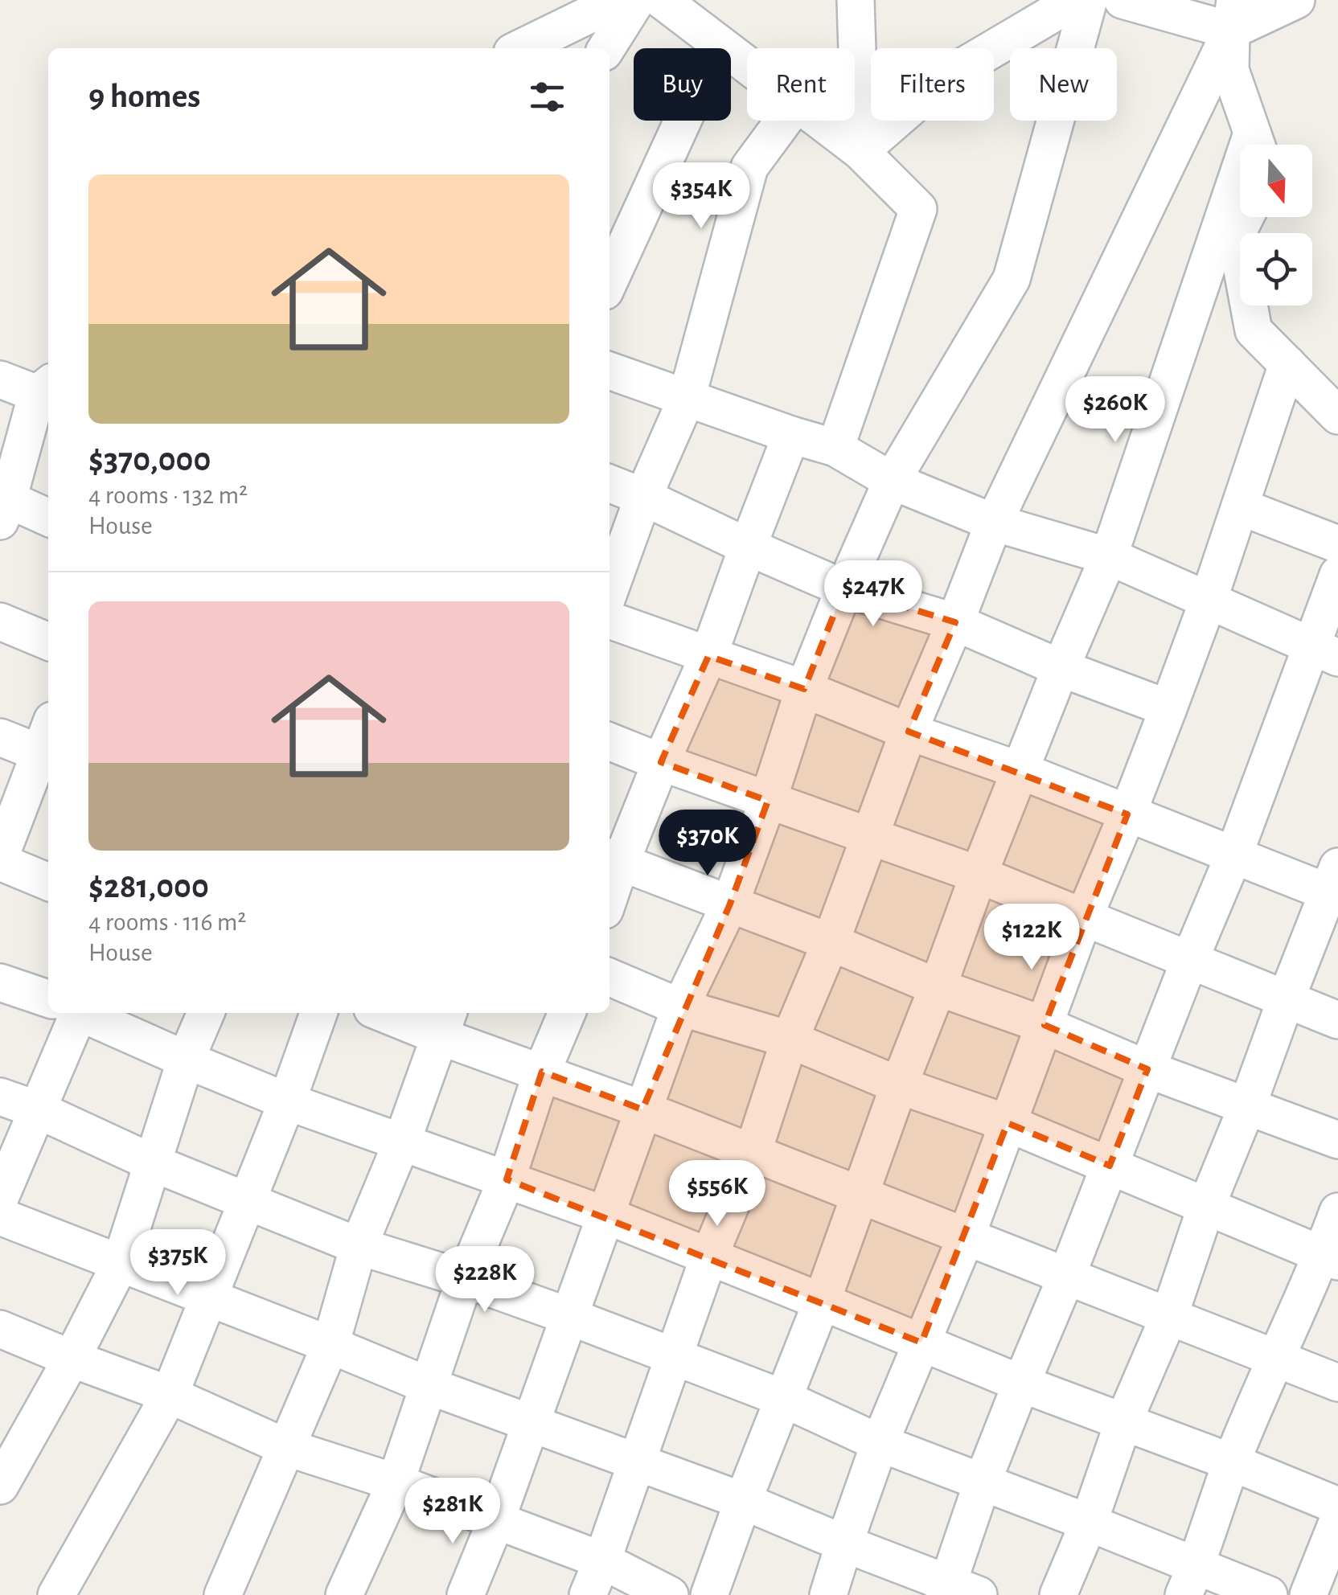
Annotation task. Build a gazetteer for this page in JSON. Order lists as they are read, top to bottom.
{
  "north": "bottom",
  "page": {
    "chip": [
      "Buy",
      "Rent",
      "Filters",
      "New"
    ],
    "heading": "9 homes",
    "list": [
      {
        "name": "$370,000",
        "note": "4 rooms · 132 m² · House"
      },
      {
        "name": "$281,000",
        "note": "4 rooms · 116 m² · House"
      }
    ],
    "price": [
      "$354K",
      "$260K",
      "$247K",
      "$370K",
      "$122K",
      "$556K",
      "$375K",
      "$228K",
      "$281K"
    ]
  }
}
